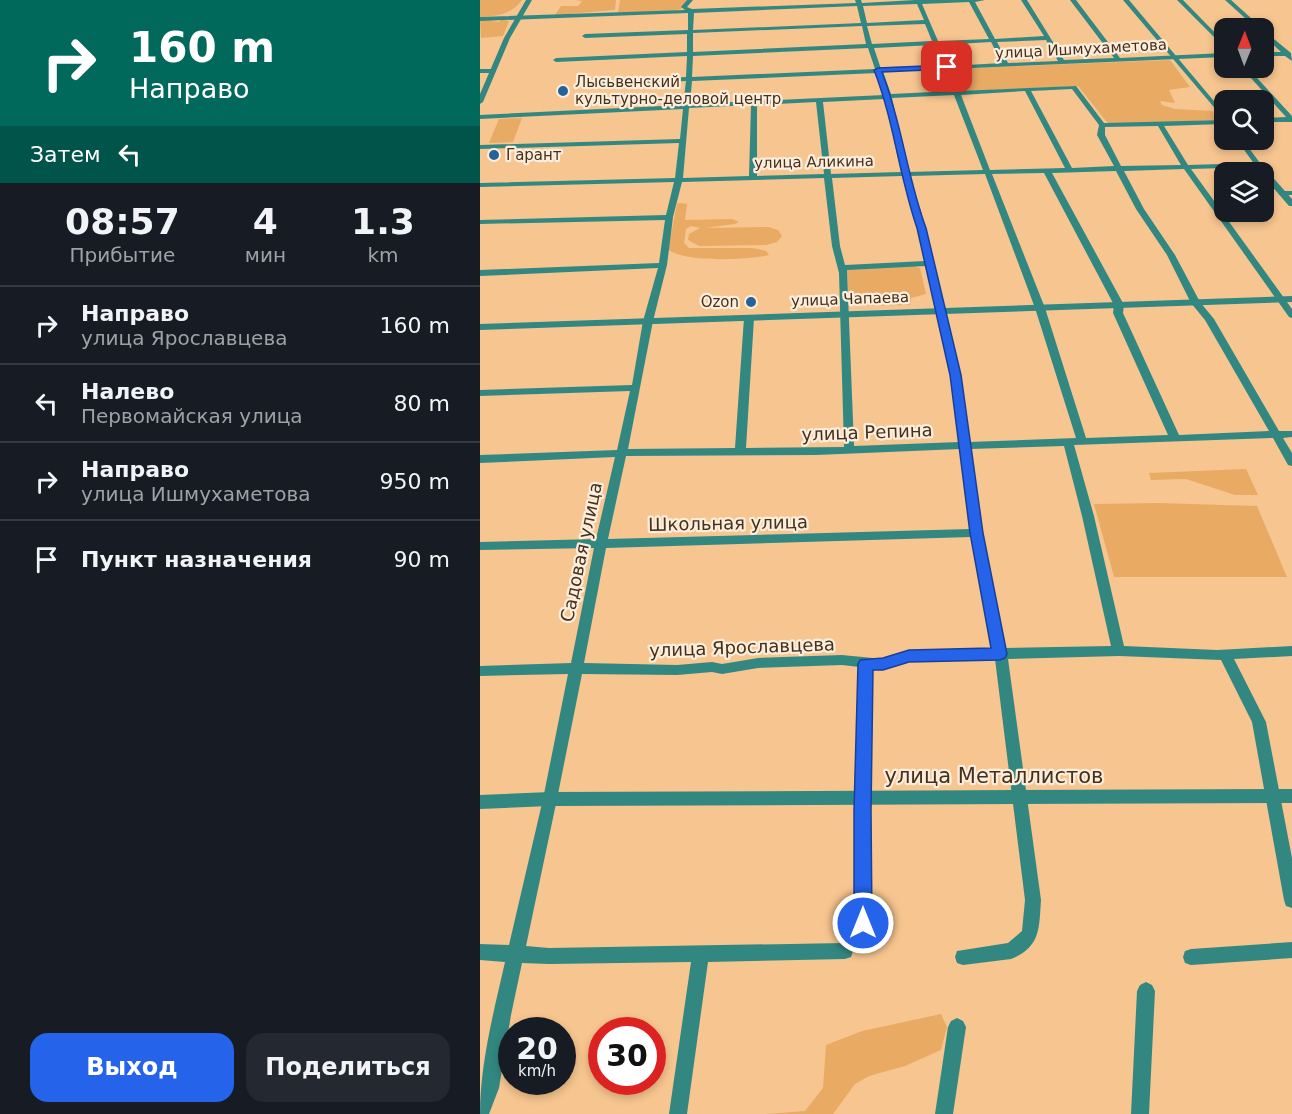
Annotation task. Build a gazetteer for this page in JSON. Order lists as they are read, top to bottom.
{
  "streets": {
    "street": [
      "улица Ишмухаметова",
      "улица Аликина",
      "улица Чапаева",
      "улица Репина",
      "Школьная улица",
      "Садовая улица",
      "улица Ярославцева",
      "улица Металлистов"
    ]
  },
  "crossings": [
    ["улица Ишмухаметова", "Садовая улица"],
    ["улица Аликина", "Садовая улица"],
    ["улица Чапаева", "Садовая улица"],
    ["улица Репина", "Садовая улица"],
    ["Школьная улица", "Садовая улица"],
    ["Садовая улица", "улица Ярославцева"],
    ["Садовая улица", "улица Металлистов"]
  ],
  "places": ["Лысьвенский культурно-деловой центр", "Гарант", "Ozon"],
  "north": "top",
  "page": {
    "turn": ["160 m", "Направо"],
    "then": "Затем",
    "eta": [
      "08:57",
      "Прибытие",
      "4",
      "мин",
      "1.3",
      "km"
    ],
    "list": [
      {
        "name": "Направо",
        "note": "улица Ярославцева",
        "value": "160 m"
      },
      {
        "name": "Налево",
        "note": "Первомайская улица",
        "value": "80 m"
      },
      {
        "name": "Направо",
        "note": "улица Ишмухаметова",
        "value": "950 m"
      },
      {
        "name": "Пункт назначения",
        "value": "90 m"
      }
    ],
    "speed": "20 km/h",
    "limit": "30",
    "buttons": ["Выход", "Поделиться"]
  }
}
